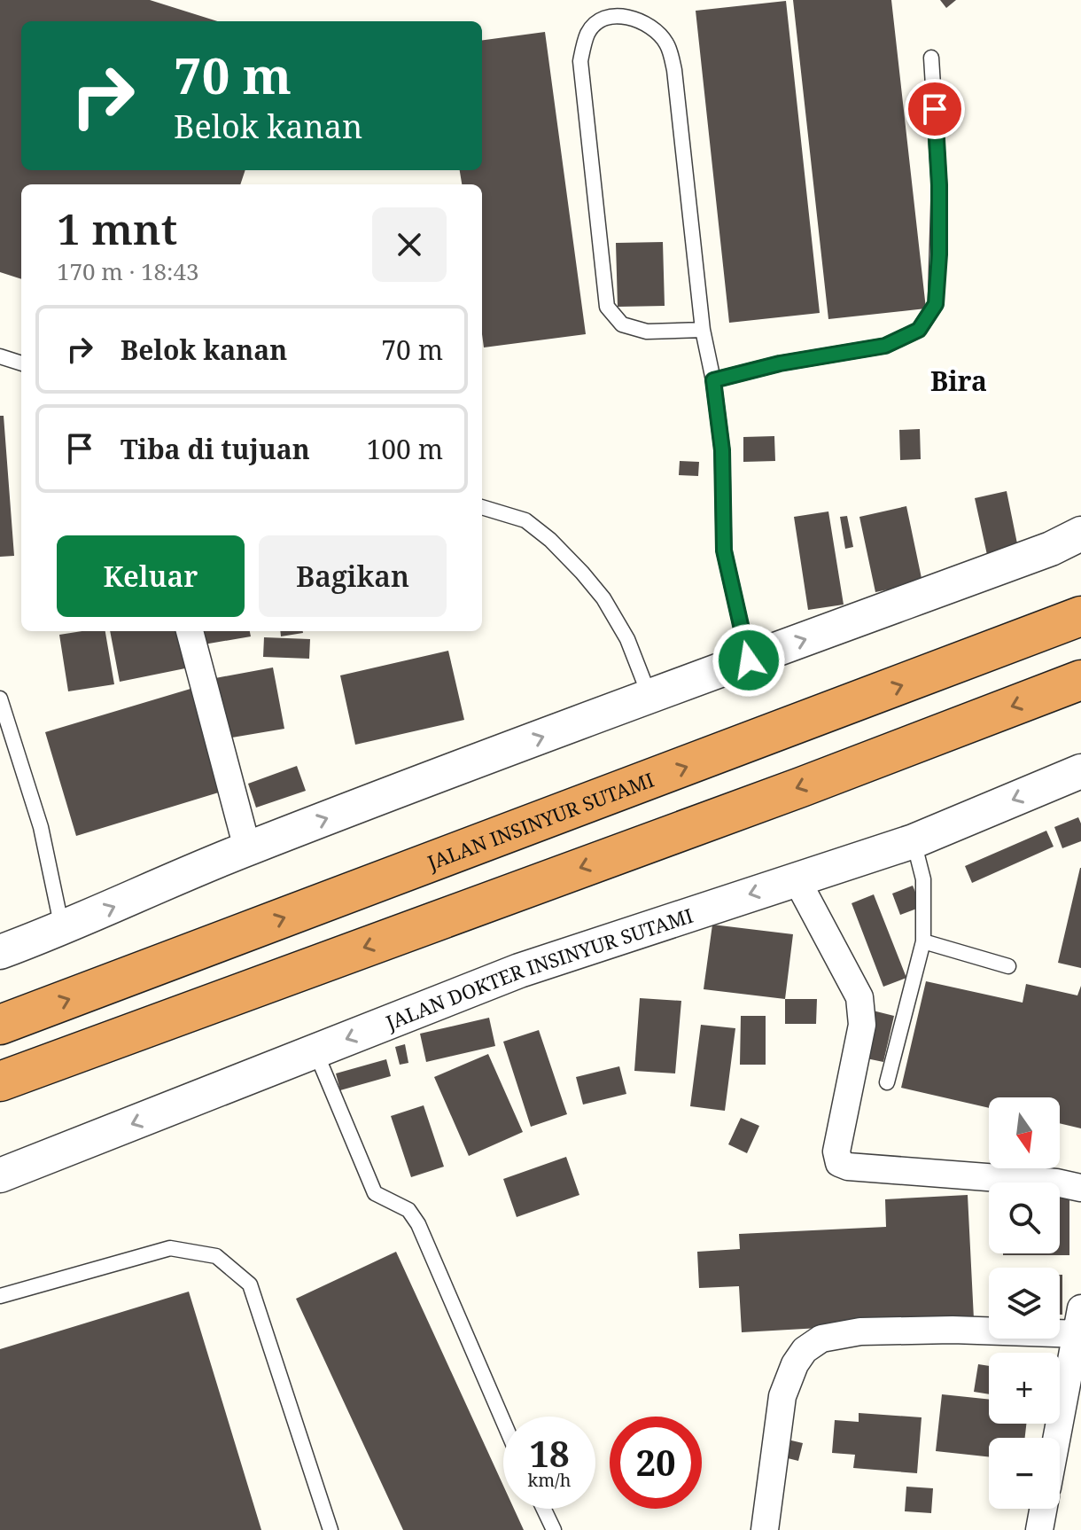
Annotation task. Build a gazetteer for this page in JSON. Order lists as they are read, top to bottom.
{
  "streets": {
    "highway": ["JALAN INSINYUR SUTAMI"],
    "street": ["JALAN DOKTER INSINYUR SUTAMI"]
  },
  "districts": ["Bira"],
  "north": "bottom",
  "page": {
    "turn": ["70 m", "Belok kanan"],
    "heading": ["1 mnt", "170 m · 18:43"],
    "list": [
      {
        "name": "Belok kanan",
        "value": "70 m"
      },
      {
        "name": "Tiba di tujuan",
        "value": "100 m"
      }
    ],
    "buttons": ["Keluar", "Bagikan"],
    "map_buttons": ["+", "−"],
    "speed": "18 km/h",
    "limit": "20"
  }
}
